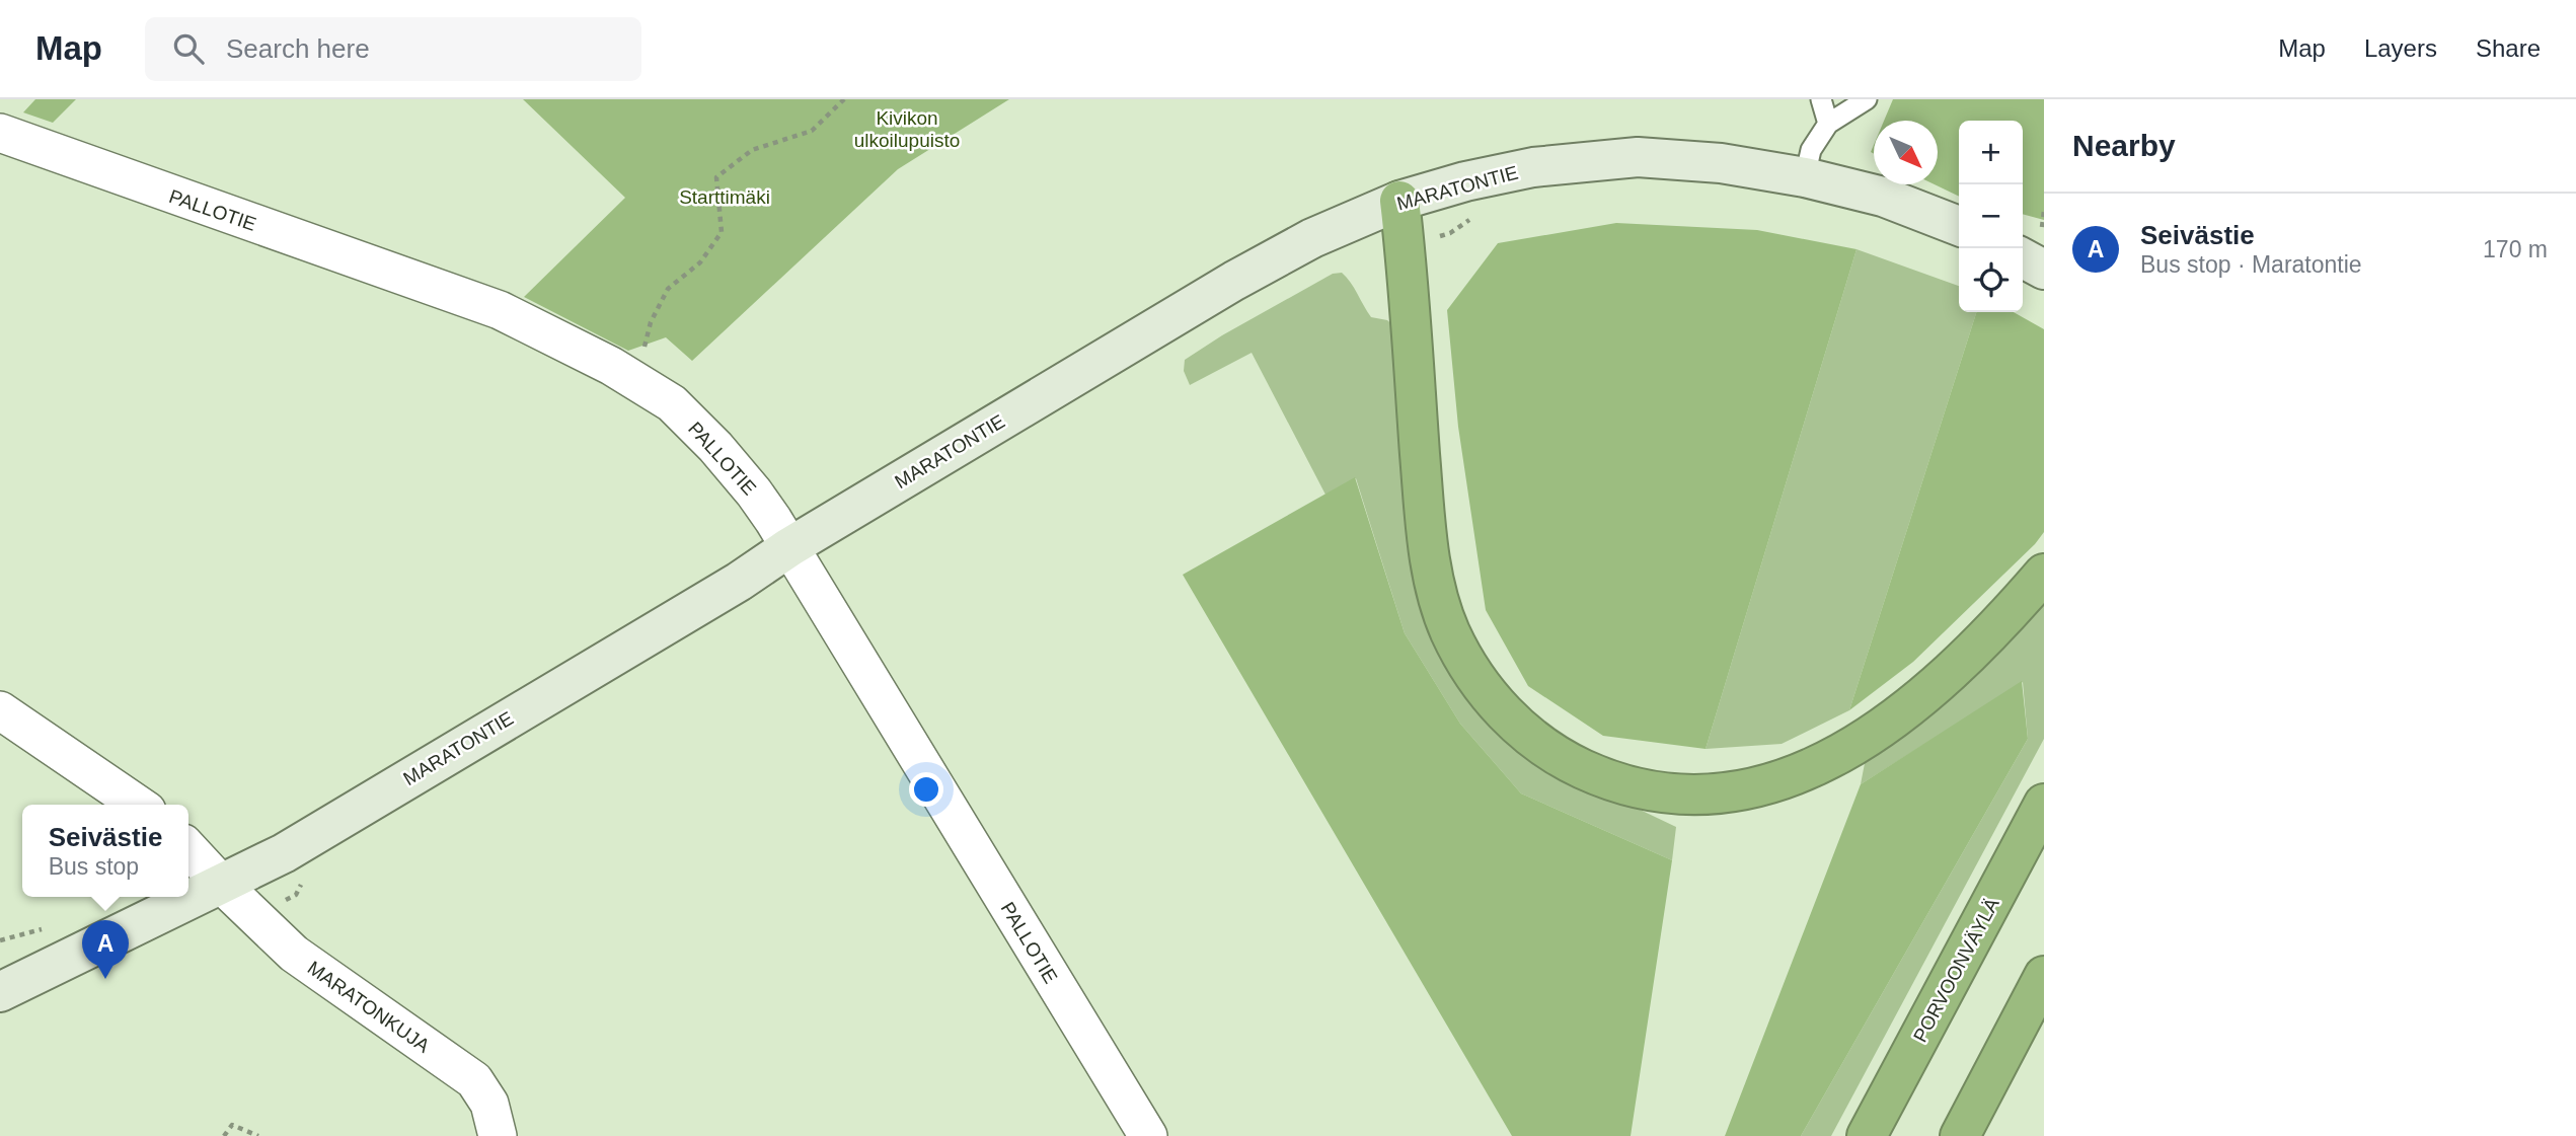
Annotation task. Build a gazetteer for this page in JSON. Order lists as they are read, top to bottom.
{
  "streets": {
    "highway": ["PORVOONVÄYLÄ"],
    "main road": ["MARATONTIE"],
    "street": ["PALLOTIE", "MARATONKUJA"]
  },
  "crossings": [
    ["MARATONTIE", "PALLOTIE"],
    ["MARATONTIE", "MARATONKUJA"]
  ],
  "parks": ["Kivikon ulkoilupuisto", "Starttimäki"],
  "north": "bottom right",
  "page": {
    "header": "Map",
    "search": "Search here",
    "nav": ["Map", "Layers", "Share"],
    "heading": "Nearby",
    "map_buttons": ["+", "−"],
    "list": [
      {
        "mark": "A",
        "name": "Seivästie",
        "note": "Bus stop · Maratontie",
        "value": "170 m"
      }
    ],
    "popup": ["Seivästie", "Bus stop"],
    "pins": "A"
  }
}
